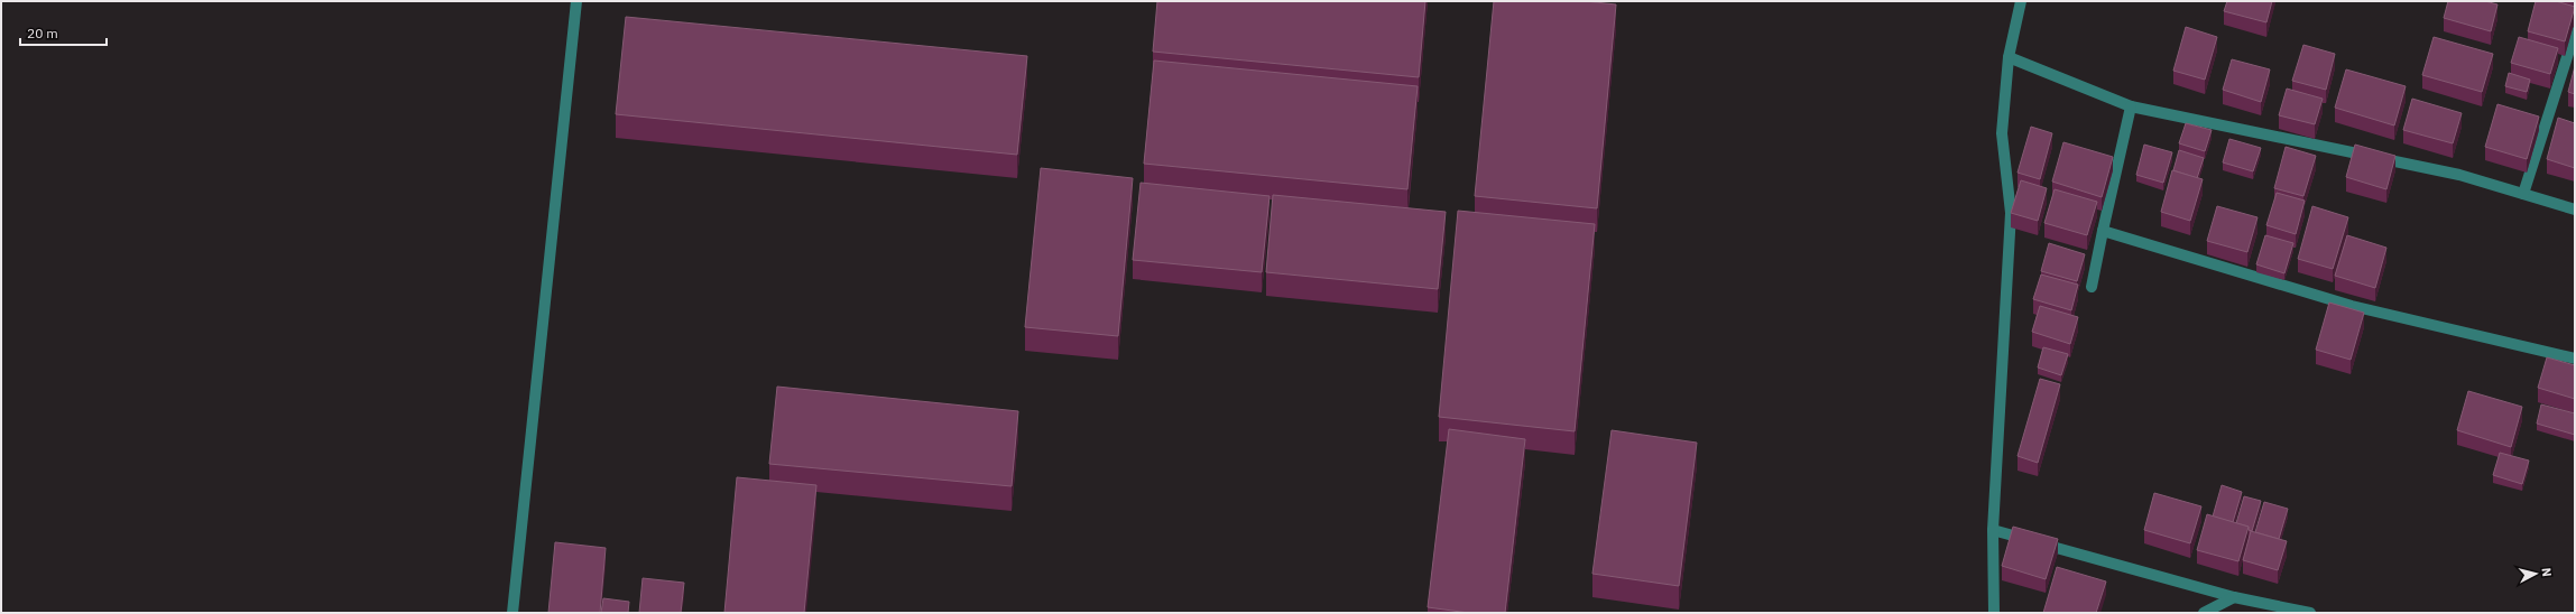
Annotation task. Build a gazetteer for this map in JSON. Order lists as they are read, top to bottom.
{
  "scale_bar": "20 m",
  "north": "right"
}
